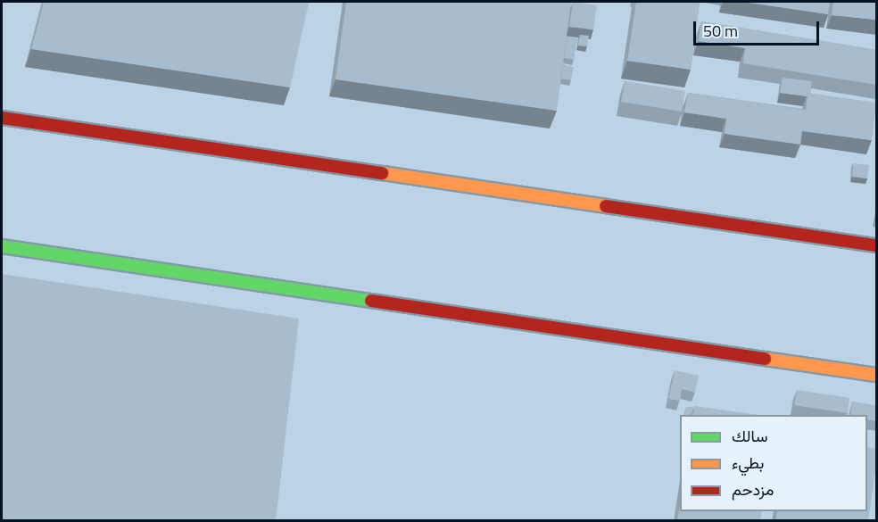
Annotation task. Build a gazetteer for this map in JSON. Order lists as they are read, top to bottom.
{
  "legend": ["سالك", "بطيء", "مزدحم"],
  "scale_bar": "50 m"
}
